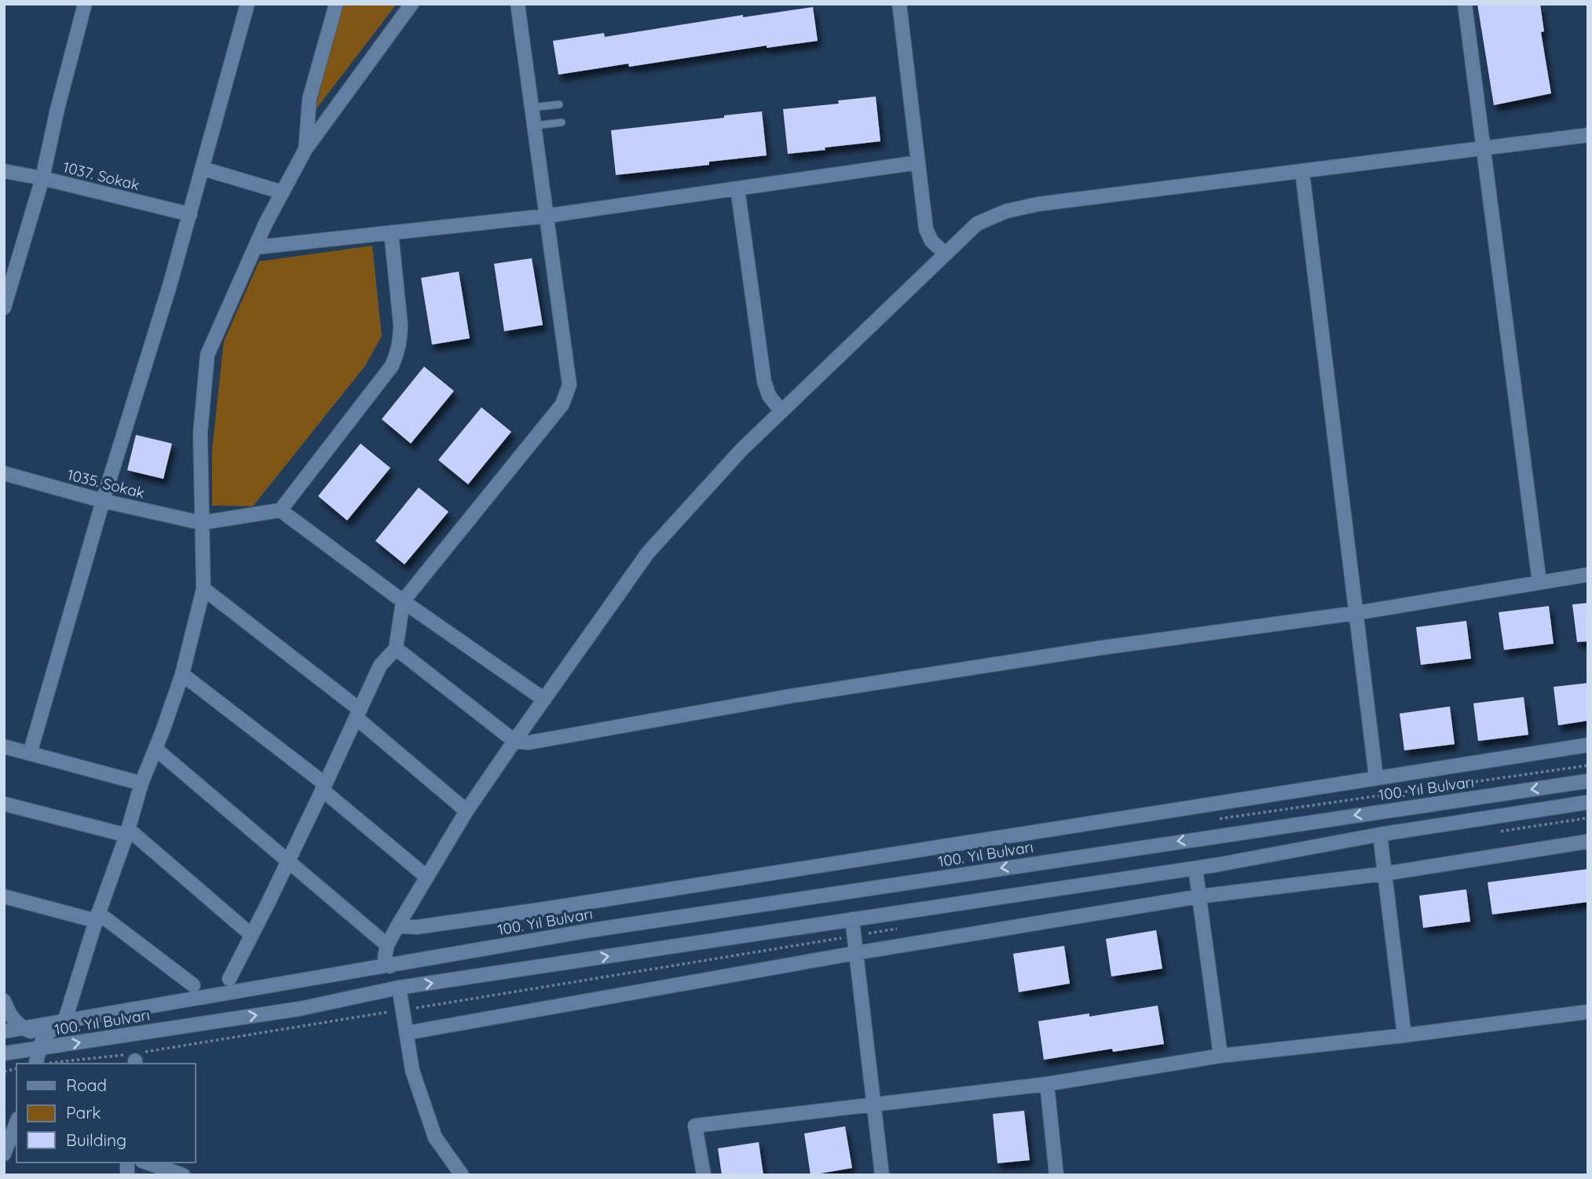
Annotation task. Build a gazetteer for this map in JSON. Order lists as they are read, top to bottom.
{
  "streets": {
    "street": ["1037. Sokak", "1035. Sokak", "100. Yıl Bulvarı"]
  },
  "legend": ["Road", "Park", "Building"]
}
